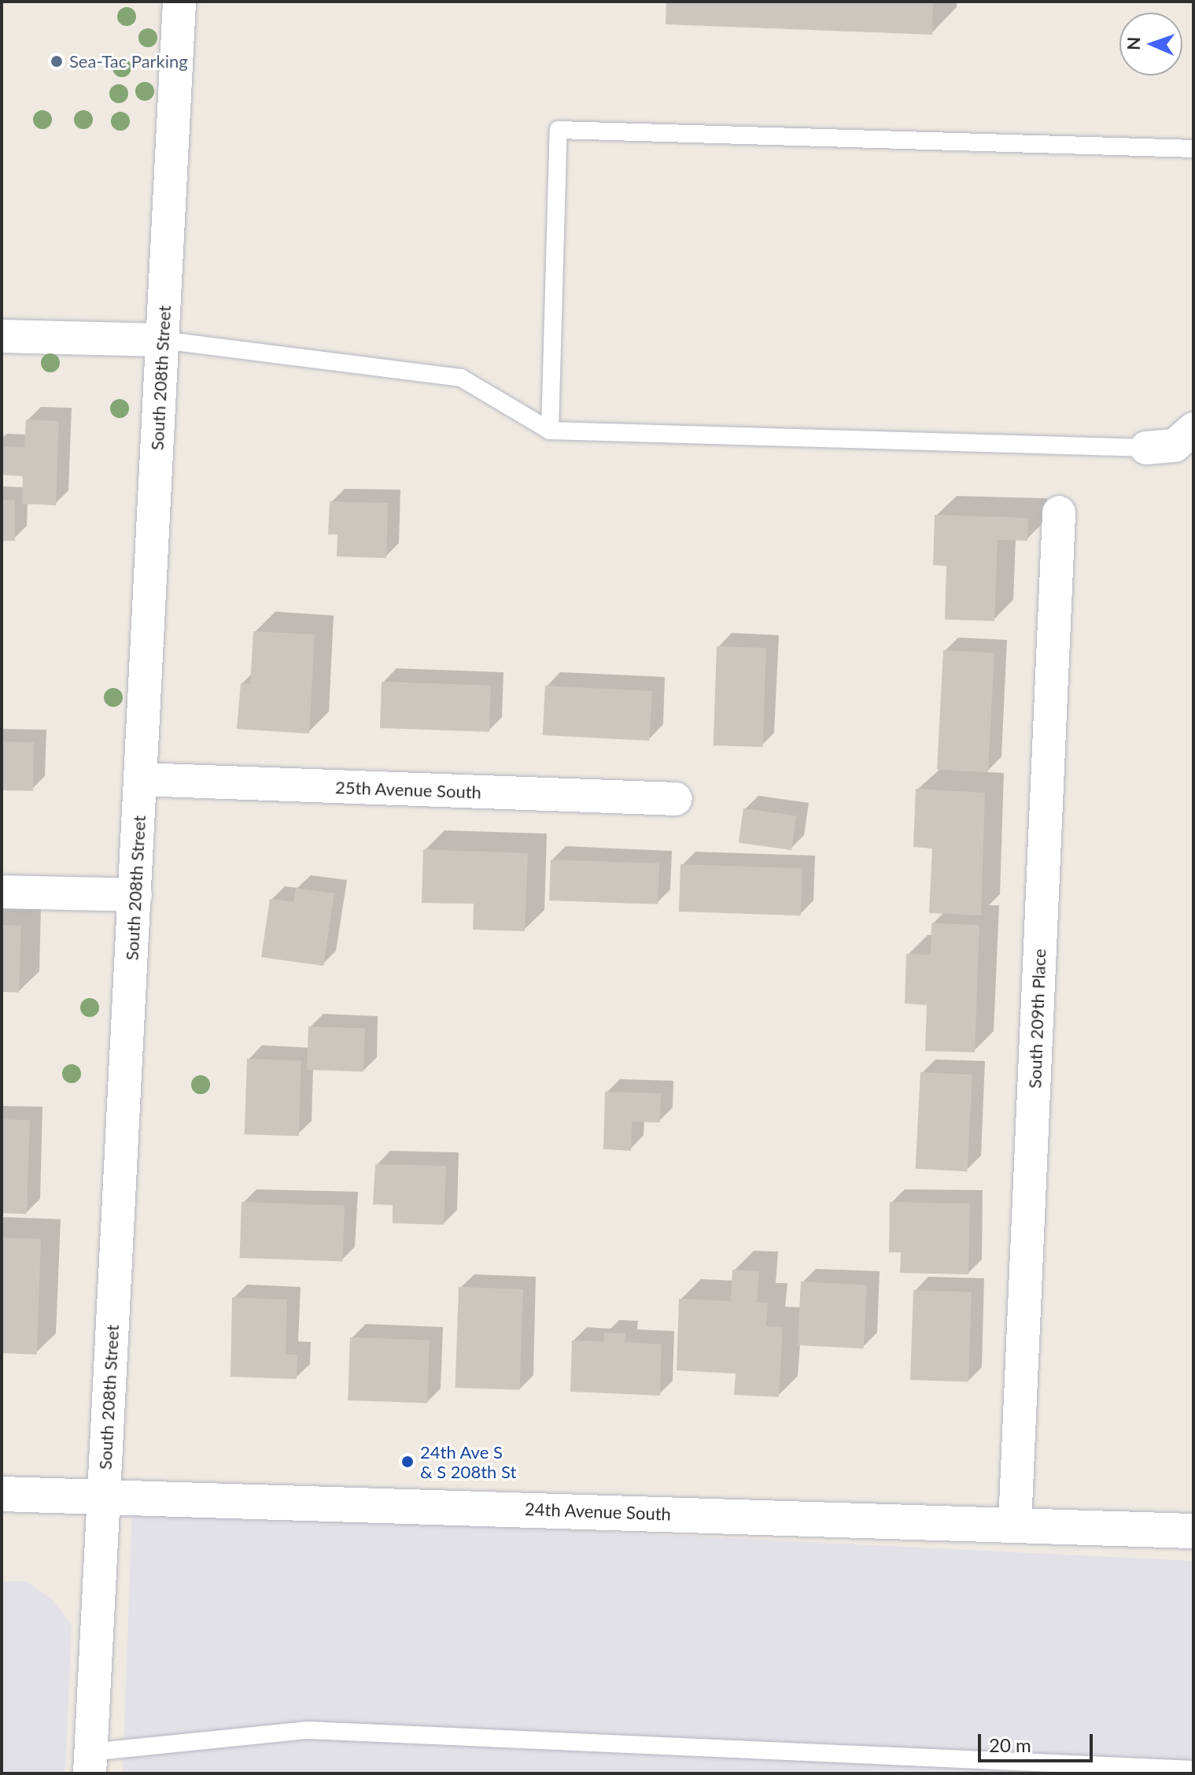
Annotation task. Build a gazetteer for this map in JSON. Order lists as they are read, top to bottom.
{
  "streets": {
    "street": [
      "South 208th Street",
      "25th Avenue South",
      "South 209th Place",
      "24th Avenue South"
    ]
  },
  "crossings": [
    ["South 208th Street", "25th Avenue South"],
    ["South 208th Street", "24th Avenue South"],
    ["South 209th Place", "24th Avenue South"]
  ],
  "places": ["Sea-Tac Parking", "24th Ave S & S 208th St"],
  "scale_bar": "20 m",
  "north": "left"
}
